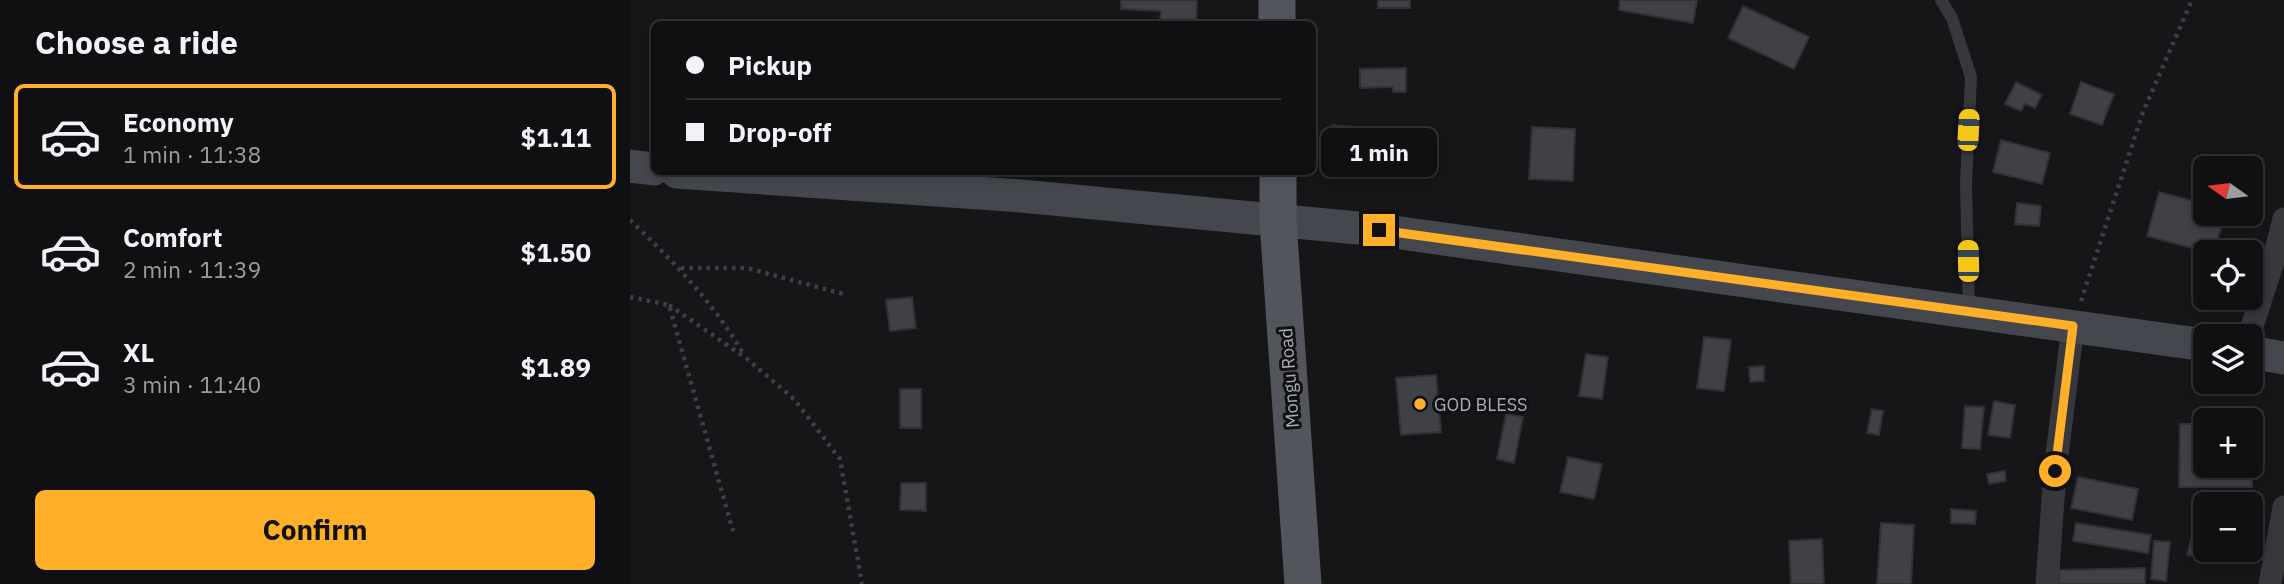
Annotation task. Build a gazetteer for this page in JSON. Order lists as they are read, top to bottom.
{
  "streets": {
    "main road": ["Mongu Road"]
  },
  "places": ["GOD BLESS"],
  "north": "left",
  "page": {
    "heading": "Choose a ride",
    "banner": ["Pickup", "Drop-off"],
    "list": [
      {
        "name": "Economy",
        "note": "1 min · 11:38",
        "value": "$1.11"
      },
      {
        "name": "Comfort",
        "note": "2 min · 11:39",
        "value": "$1.50"
      },
      {
        "name": "XL",
        "note": "3 min · 11:40",
        "value": "$1.89"
      }
    ],
    "bubble": "1 min",
    "map_buttons": ["+", "−"],
    "buttons": "Confirm"
  }
}
